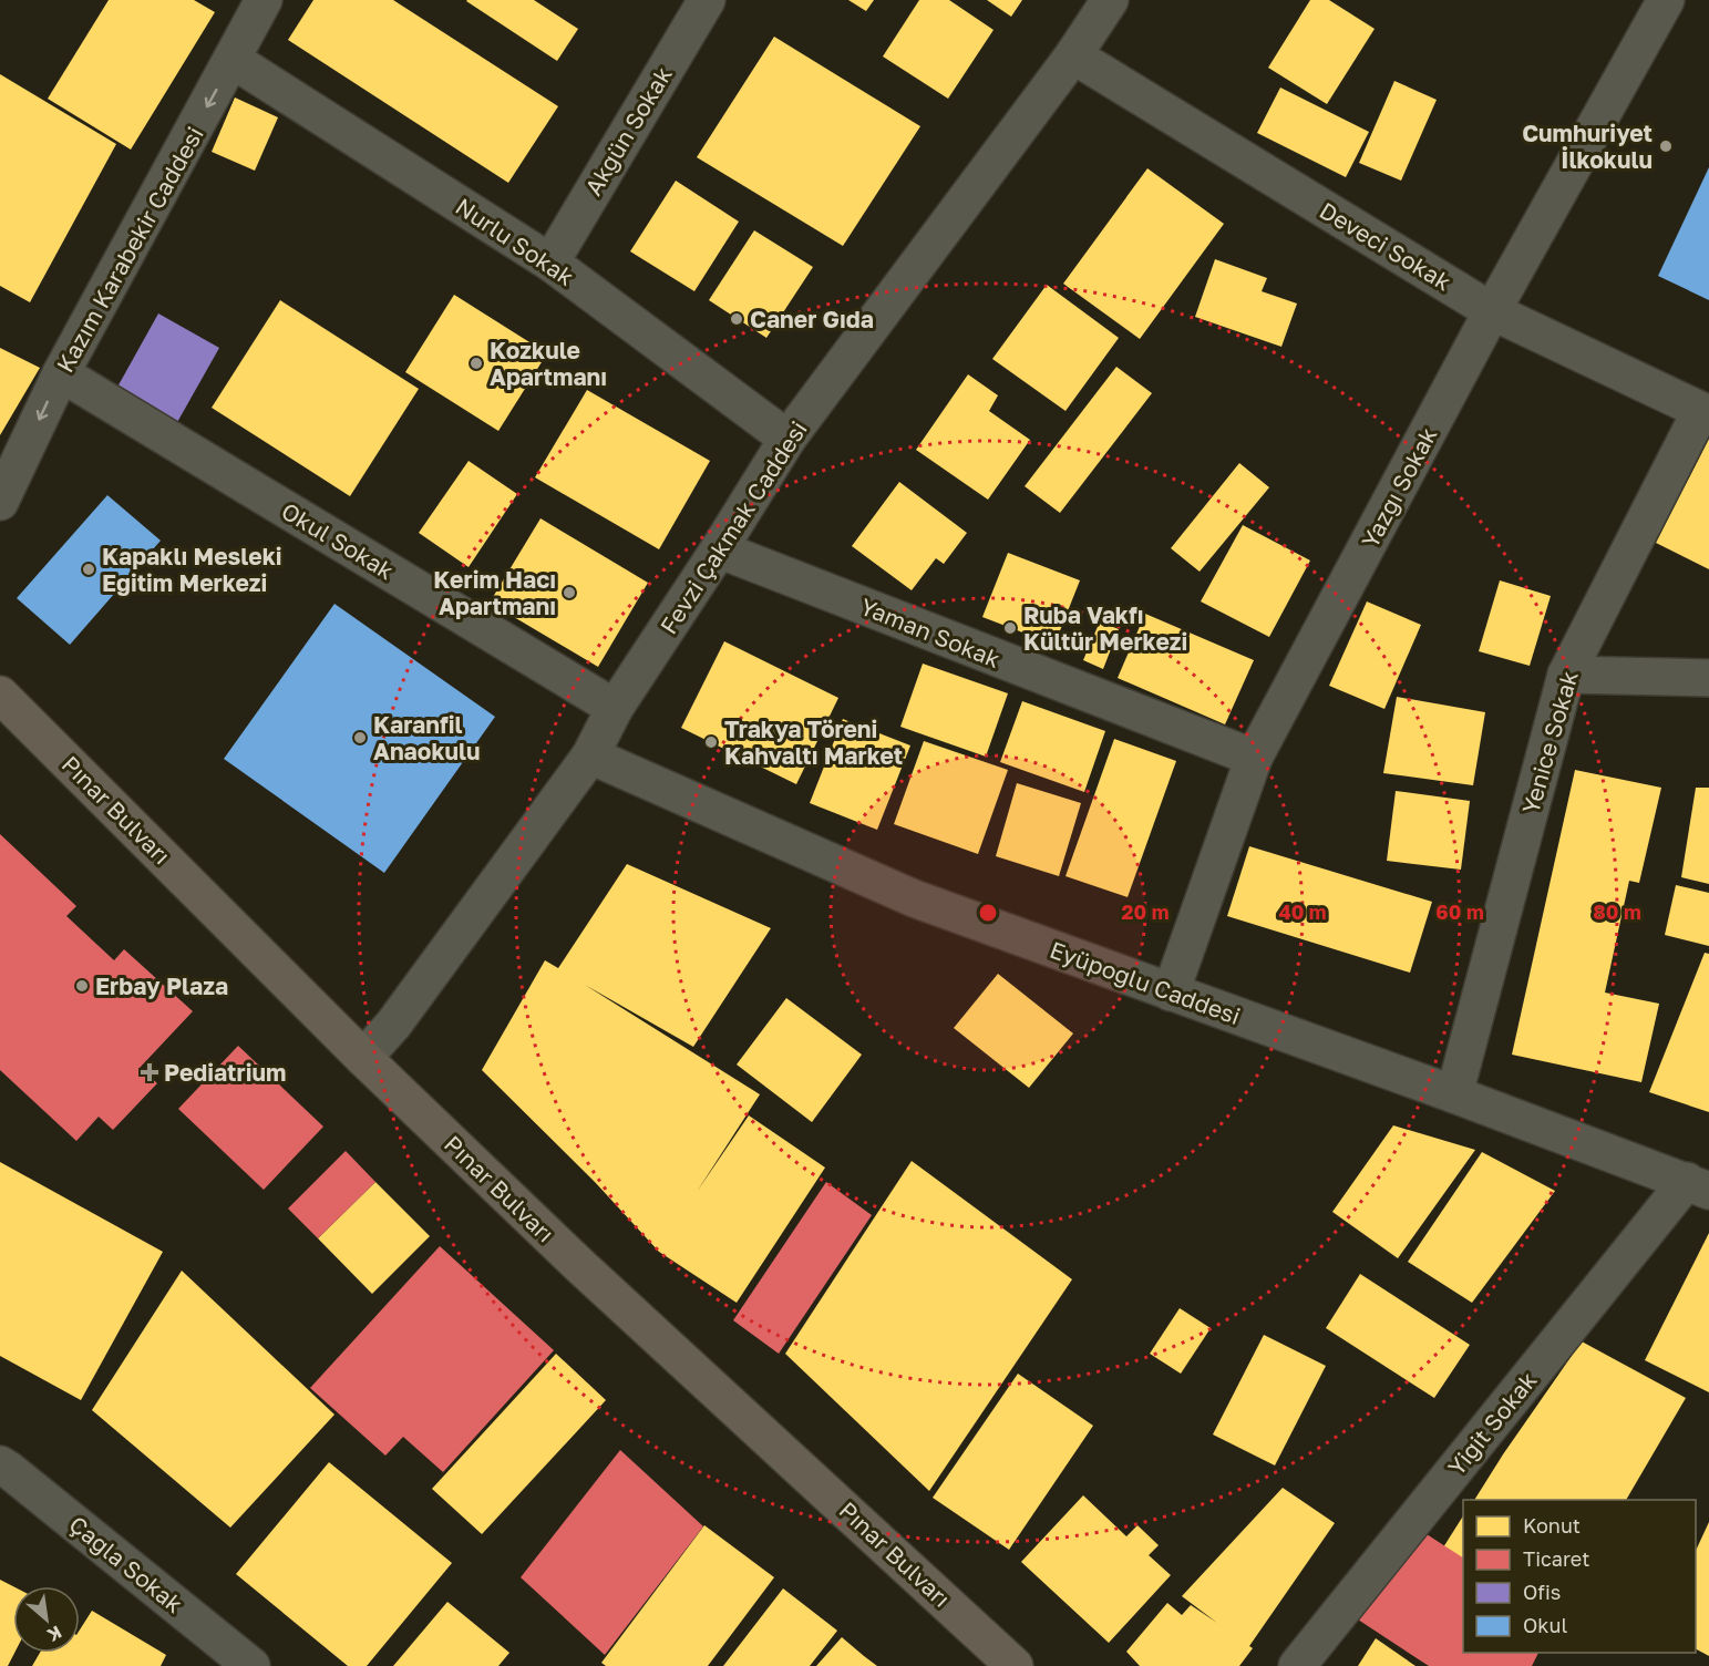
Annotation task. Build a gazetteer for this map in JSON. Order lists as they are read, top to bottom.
{
  "streets": {
    "main road": ["Pınar Bulvarı"],
    "street": [
      "Akgün Sokak",
      "Nurlu Sokak",
      "Deveci Sokak",
      "Kazım Karabekir Caddesi",
      "Yazgı Sokak",
      "Fevzi Çakmak Caddesi",
      "Okul Sokak",
      "Yaman Sokak",
      "Yenice Sokak",
      "Eyüpoğlu Caddesi",
      "Yiğit Sokak",
      "Çağla Sokak"
    ]
  },
  "crossings": [
    ["Akgün Sokak", "Nurlu Sokak"],
    ["Nurlu Sokak", "Kazım Karabekir Caddesi"],
    ["Nurlu Sokak", "Fevzi Çakmak Caddesi"],
    ["Deveci Sokak", "Yazgı Sokak"],
    ["Deveci Sokak", "Fevzi Çakmak Caddesi"],
    ["Deveci Sokak", "Yenice Sokak"],
    ["Kazım Karabekir Caddesi", "Okul Sokak"],
    ["Yazgı Sokak", "Yaman Sokak"],
    ["Yazgı Sokak", "Eyüpoğlu Caddesi"],
    ["Fevzi Çakmak Caddesi", "Okul Sokak"],
    ["Fevzi Çakmak Caddesi", "Yaman Sokak"],
    ["Fevzi Çakmak Caddesi", "Pınar Bulvarı"],
    ["Fevzi Çakmak Caddesi", "Eyüpoğlu Caddesi"],
    ["Yenice Sokak", "Eyüpoğlu Caddesi"],
    ["Eyüpoğlu Caddesi", "Yiğit Sokak"]
  ],
  "one_way": ["Kazım Karabekir Caddesi"],
  "places": {
    "other": [
      "Cumhuriyet İlkokulu",
      "Caner Gıda",
      "Kozkule Apartmanı",
      "Kapaklı Mesleki Eğitim Merkezi",
      "Kerim Hacı Apartmanı",
      "Ruba Vakfı Kültür Merkezi",
      "Karanfil Anaokulu",
      "Trakya Töreni Kahvaltı Market",
      "Erbay Plaza"
    ],
    "health": ["Pediatrium"]
  },
  "legend": [
    "Konut",
    "Ticaret",
    "Ofis",
    "Okul"
  ],
  "north": "bottom right",
  "rings": [
    "20 m",
    "40 m",
    "60 m",
    "80 m"
  ]
}
